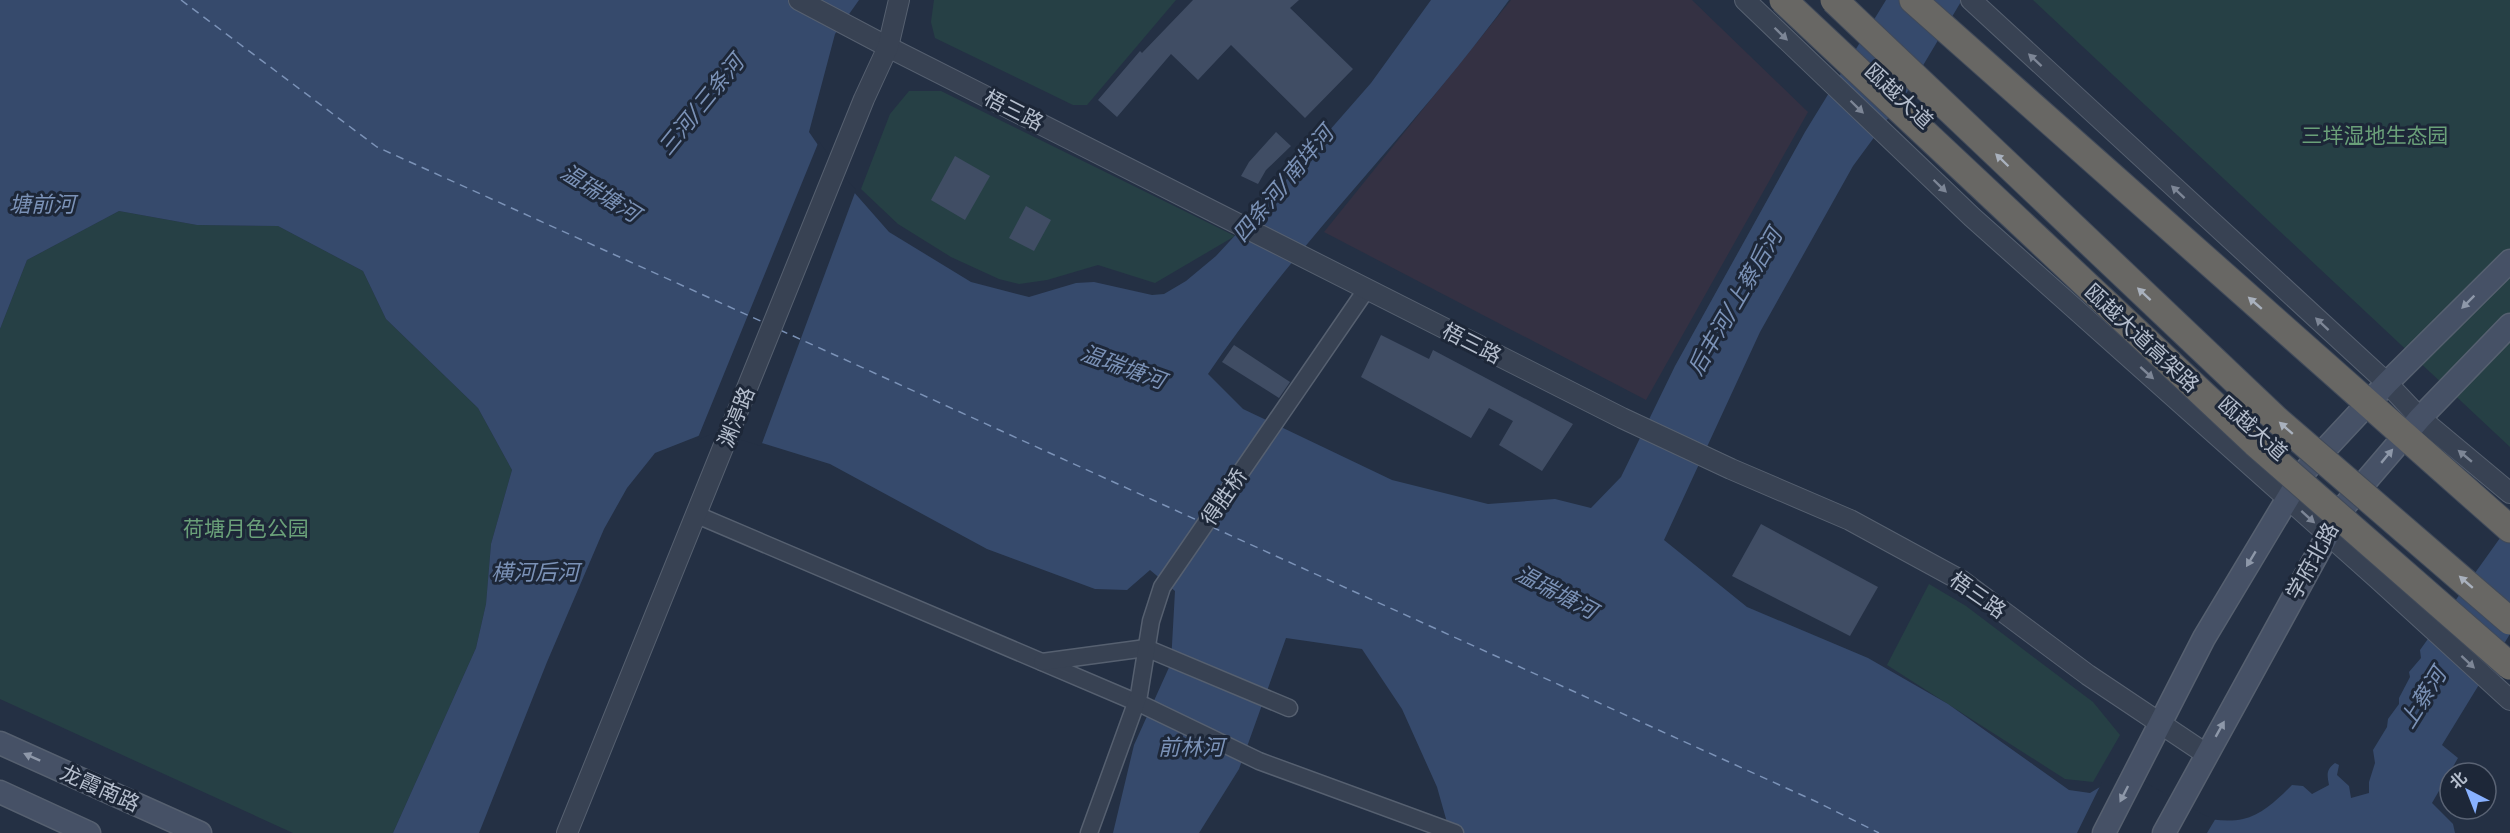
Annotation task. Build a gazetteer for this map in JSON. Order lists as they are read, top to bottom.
{
  "streets": {
    "highway": ["瓯越大道", "瓯越大道高架路"],
    "main road": ["学府北路", "龙霞南路"],
    "street": ["梧三路", "渊渟路", "得胜桥"]
  },
  "crossings": [
    ["瓯越大道", "学府北路"],
    ["梧三路", "渊渟路"],
    ["梧三路", "得胜桥"],
    ["梧三路", "学府北路"]
  ],
  "water": [
    "三河/三条河",
    "四条河/南垟河",
    "温瑞塘河",
    "塘前河",
    "后丰河/上蔡后河",
    "横河后河",
    "上蔡河",
    "前林河"
  ],
  "parks": ["三垟湿地生态园", "荷塘月色公园"],
  "north": "top left"
}
